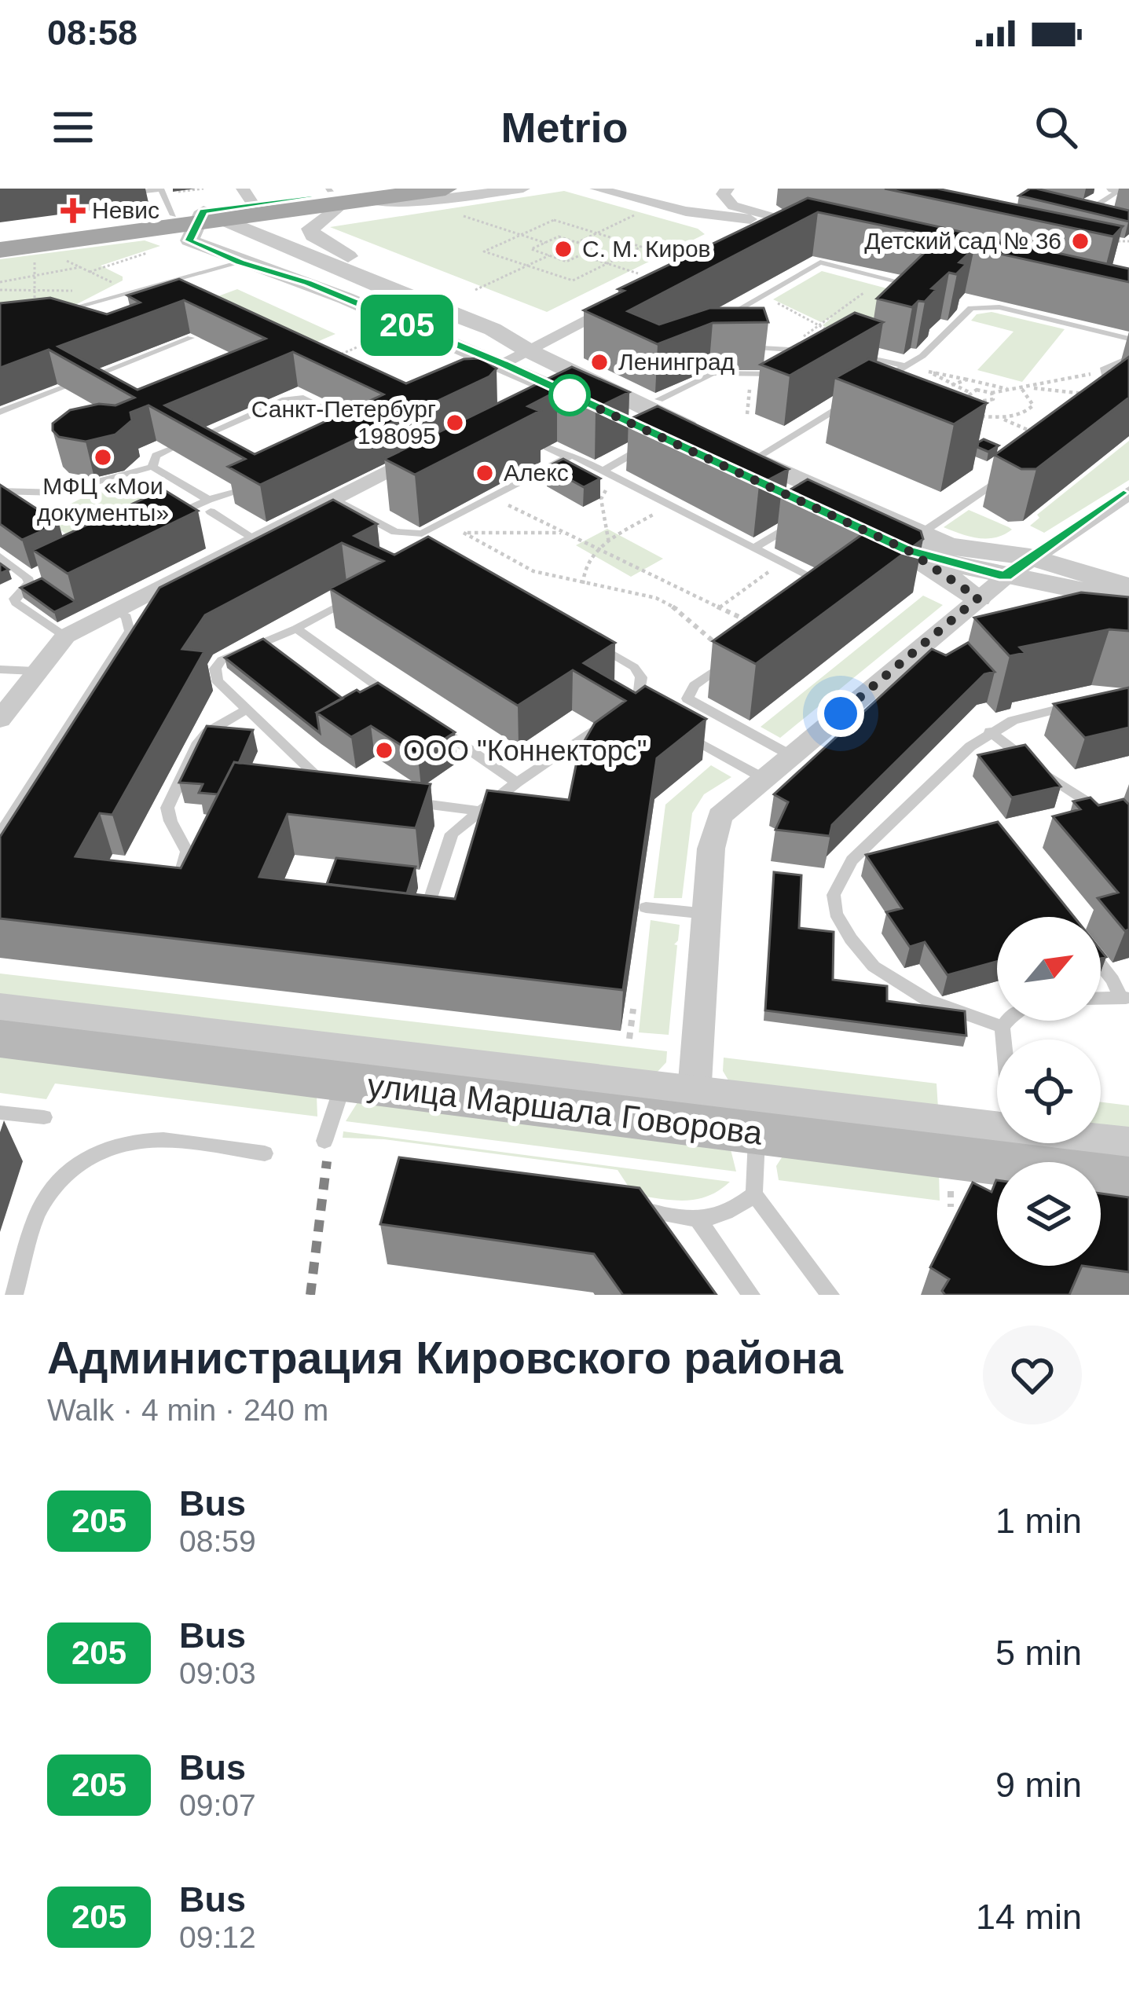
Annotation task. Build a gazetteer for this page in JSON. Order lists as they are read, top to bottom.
{
  "streets": {
    "main road": ["улица Маршала Говорова"]
  },
  "places": {
    "health": ["Невис"],
    "other": [
      "Детский сад № 36",
      "С. М. Киров",
      "Ленинград",
      "Санкт-Петербург 198095",
      "МФЦ «Мои документы»",
      "Алекс",
      "ООО \"Коннекторс\""
    ]
  },
  "lines": ["bus line 205"],
  "north": "top right",
  "page": {
    "status": "08:58",
    "header": "Metrio",
    "on_map": "205",
    "heading": ["Администрация Кировского района", "Walk · 4 min · 240 m"],
    "list": [
      {
        "mark": "205",
        "name": "Bus",
        "note": "08:59",
        "value": "1 min"
      },
      {
        "mark": "205",
        "name": "Bus",
        "note": "09:03",
        "value": "5 min"
      },
      {
        "mark": "205",
        "name": "Bus",
        "note": "09:07",
        "value": "9 min"
      },
      {
        "mark": "205",
        "name": "Bus",
        "note": "09:12",
        "value": "14 min"
      }
    ]
  }
}
